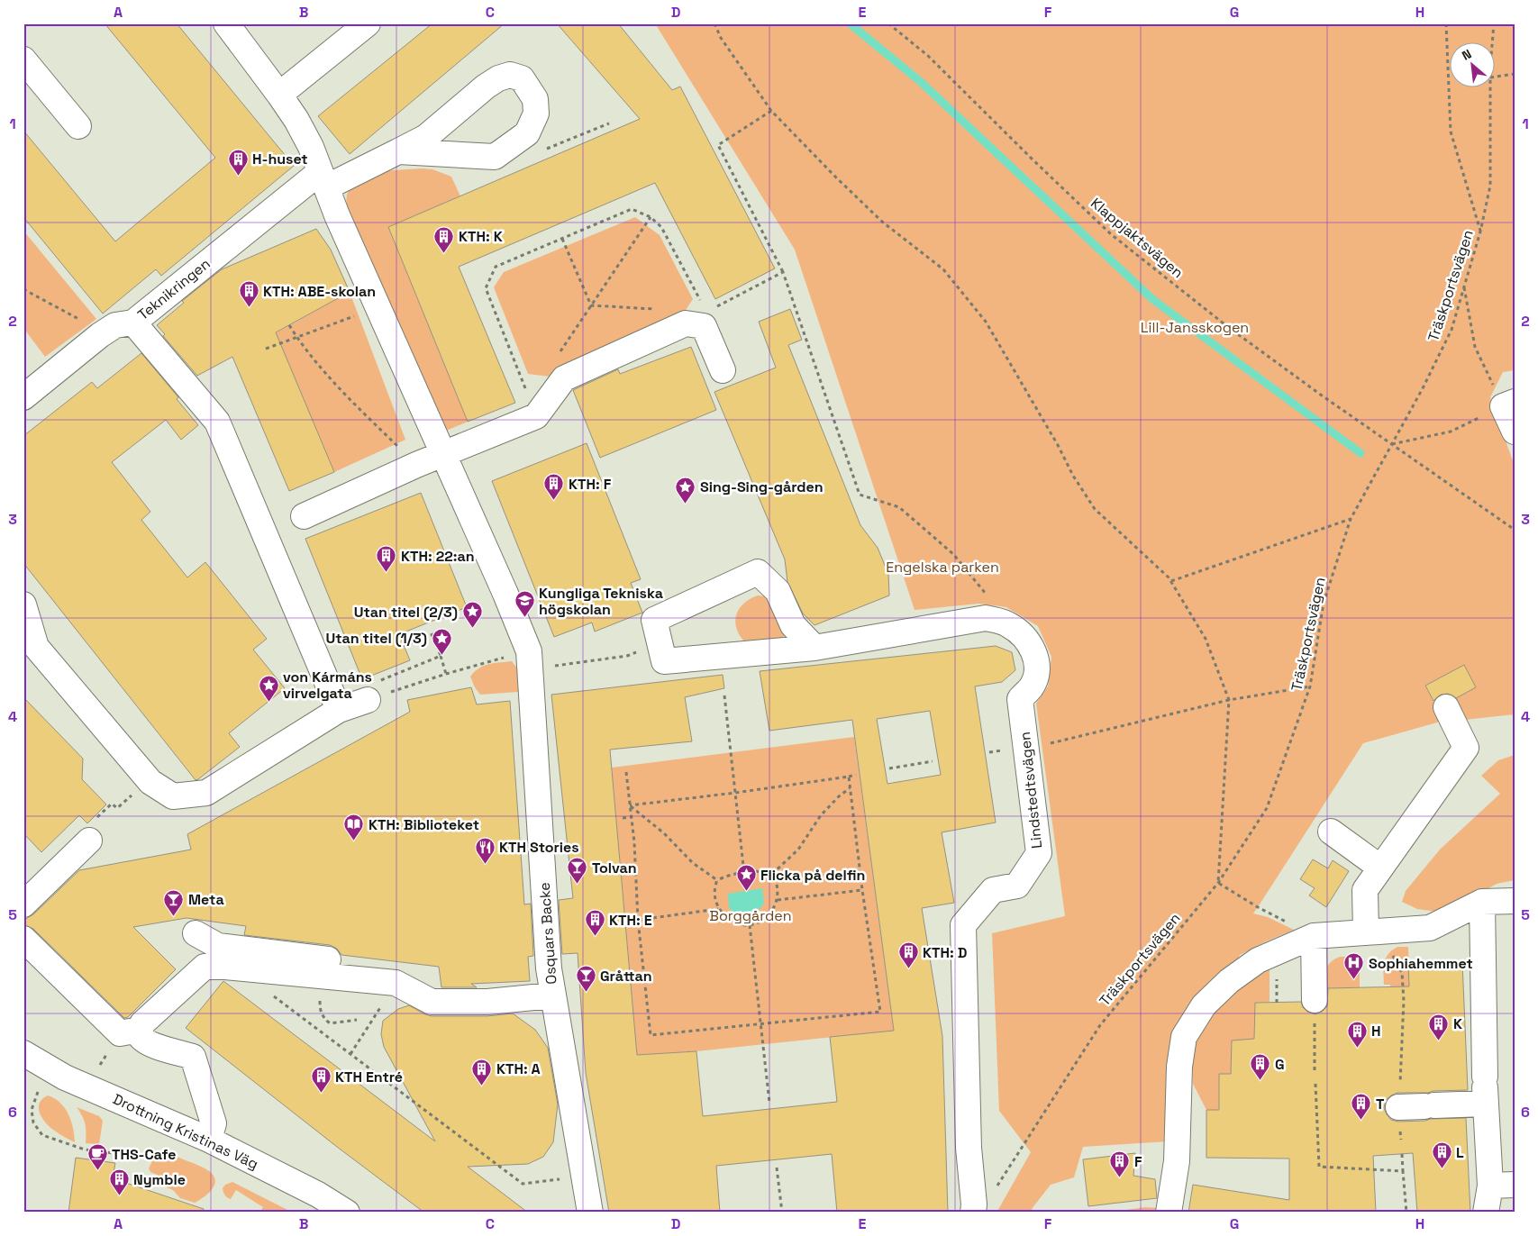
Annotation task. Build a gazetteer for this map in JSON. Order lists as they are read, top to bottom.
{
  "streets": {
    "street": [
      "Teknikringen",
      "Lindstedtsvägen",
      "Osquars Backe",
      "Drottning Kristinas Väg"
    ],
    "path": ["Klappjaktsvägen", "Träskportsvägen"]
  },
  "crossings": [
    ["Klappjaktsvägen", "Träskportsvägen"],
    ["Träskportsvägen", "Lindstedtsvägen"]
  ],
  "parks": ["Lill-Jansskogen", "Engelska parken", "Borggården"],
  "places": {
    "building": [
      "H-huset",
      "KTH: K",
      "KTH: ABE-skolan",
      "KTH: F",
      "KTH: 22:an",
      "KTH: E",
      "KTH: D",
      "K",
      "H",
      "G",
      "KTH: A",
      "KTH Entré",
      "T",
      "L",
      "F",
      "Nymble"
    ],
    "place": [
      "Sing-Sing-gården",
      "Utan titel (2/3)",
      "Utan titel (1/3)",
      "von Kármáns virvelgata",
      "Flicka på delfin"
    ],
    "school or university": ["Kungliga Tekniska högskolan"],
    "library": ["KTH: Biblioteket"],
    "restaurant": ["KTH Stories"],
    "bar": ["Tolvan", "Meta", "Gråttan"],
    "hospital": ["Sophiahemmet"],
    "cafe": ["THS-Cafe"]
  },
  "north": "top left",
  "grid": {
    "columns": [
      "A",
      "B",
      "C",
      "D",
      "E",
      "F",
      "G",
      "H"
    ],
    "rows": [
      "1",
      "2",
      "3",
      "4",
      "5",
      "6"
    ]
  }
}
